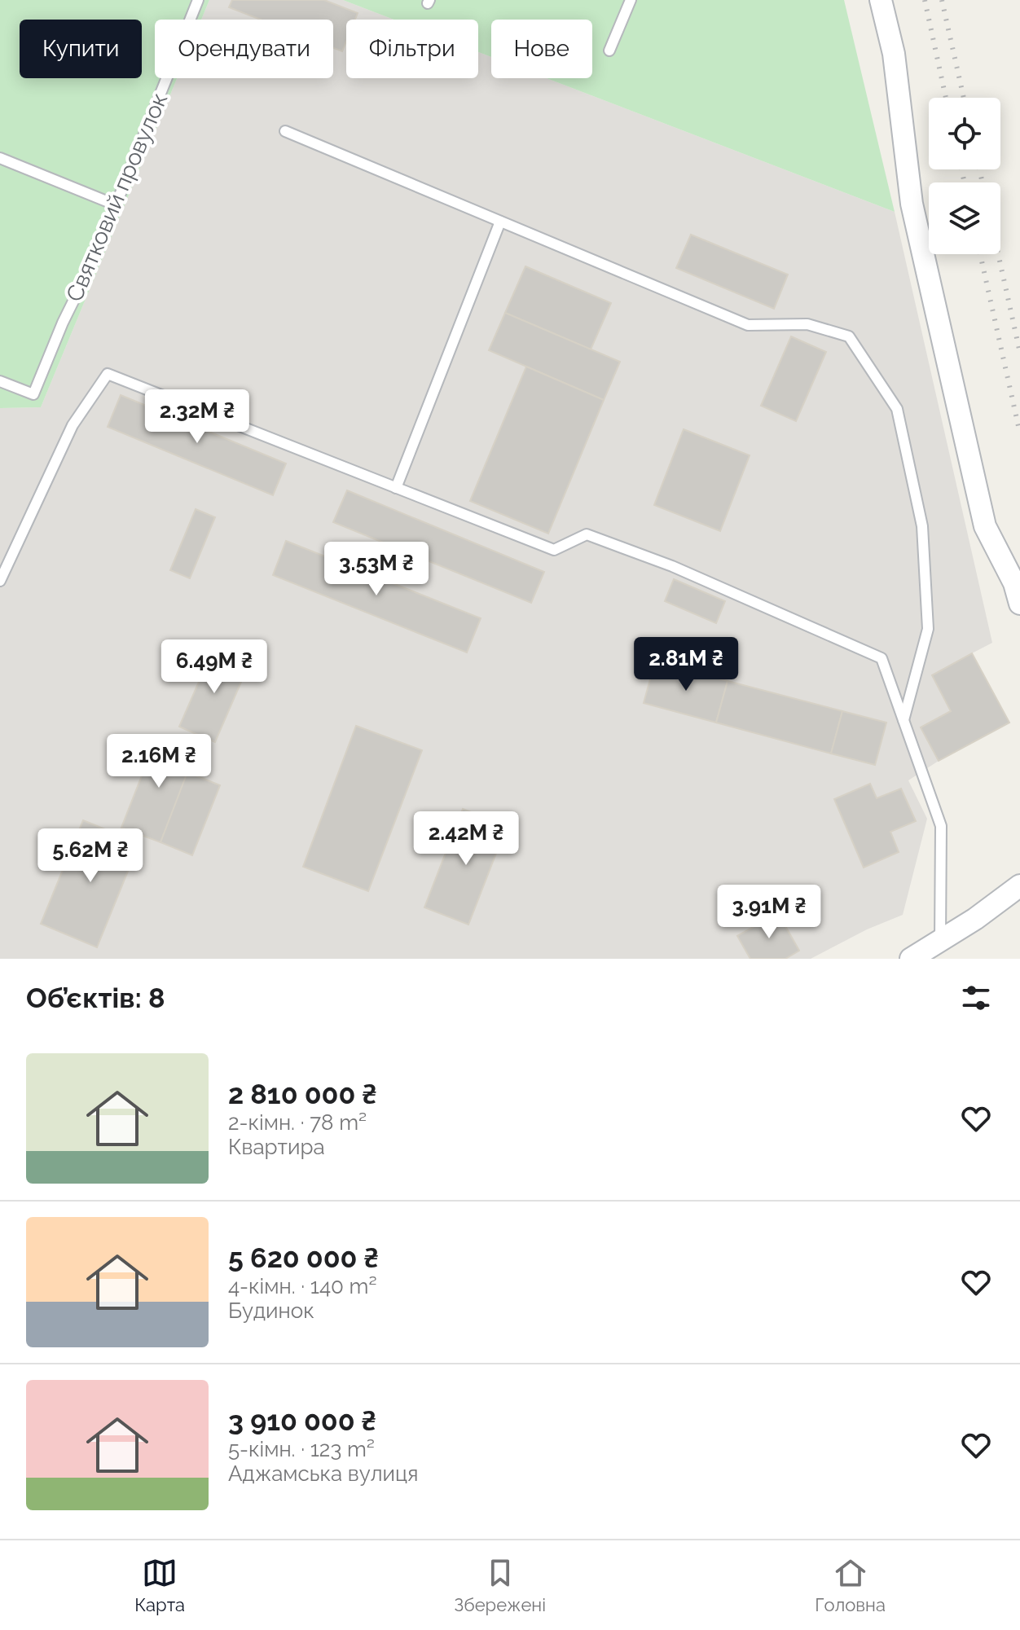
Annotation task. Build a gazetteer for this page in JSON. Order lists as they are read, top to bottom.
{
  "streets": {
    "lane": ["Святковий провулок"]
  },
  "page": {
    "chip": [
      "Купити",
      "Орендувати",
      "Фільтри",
      "Нове"
    ],
    "price": [
      "2.32M ₴",
      "3.53M ₴",
      "2.81M ₴",
      "6.49M ₴",
      "2.16M ₴",
      "2.42M ₴",
      "5.62M ₴",
      "3.91M ₴"
    ],
    "heading": "Об’єктів: 8",
    "list": [
      {
        "name": "2 810 000 ₴",
        "note": "2-кімн. · 78 m² · Квартира"
      },
      {
        "name": "5 620 000 ₴",
        "note": "4-кімн. · 140 m² · Будинок"
      },
      {
        "name": "3 910 000 ₴",
        "note": "5-кімн. · 123 m² · Аджамська вулиця"
      }
    ],
    "tabs": ["Карта", "Збережені", "Головна"]
  }
}
